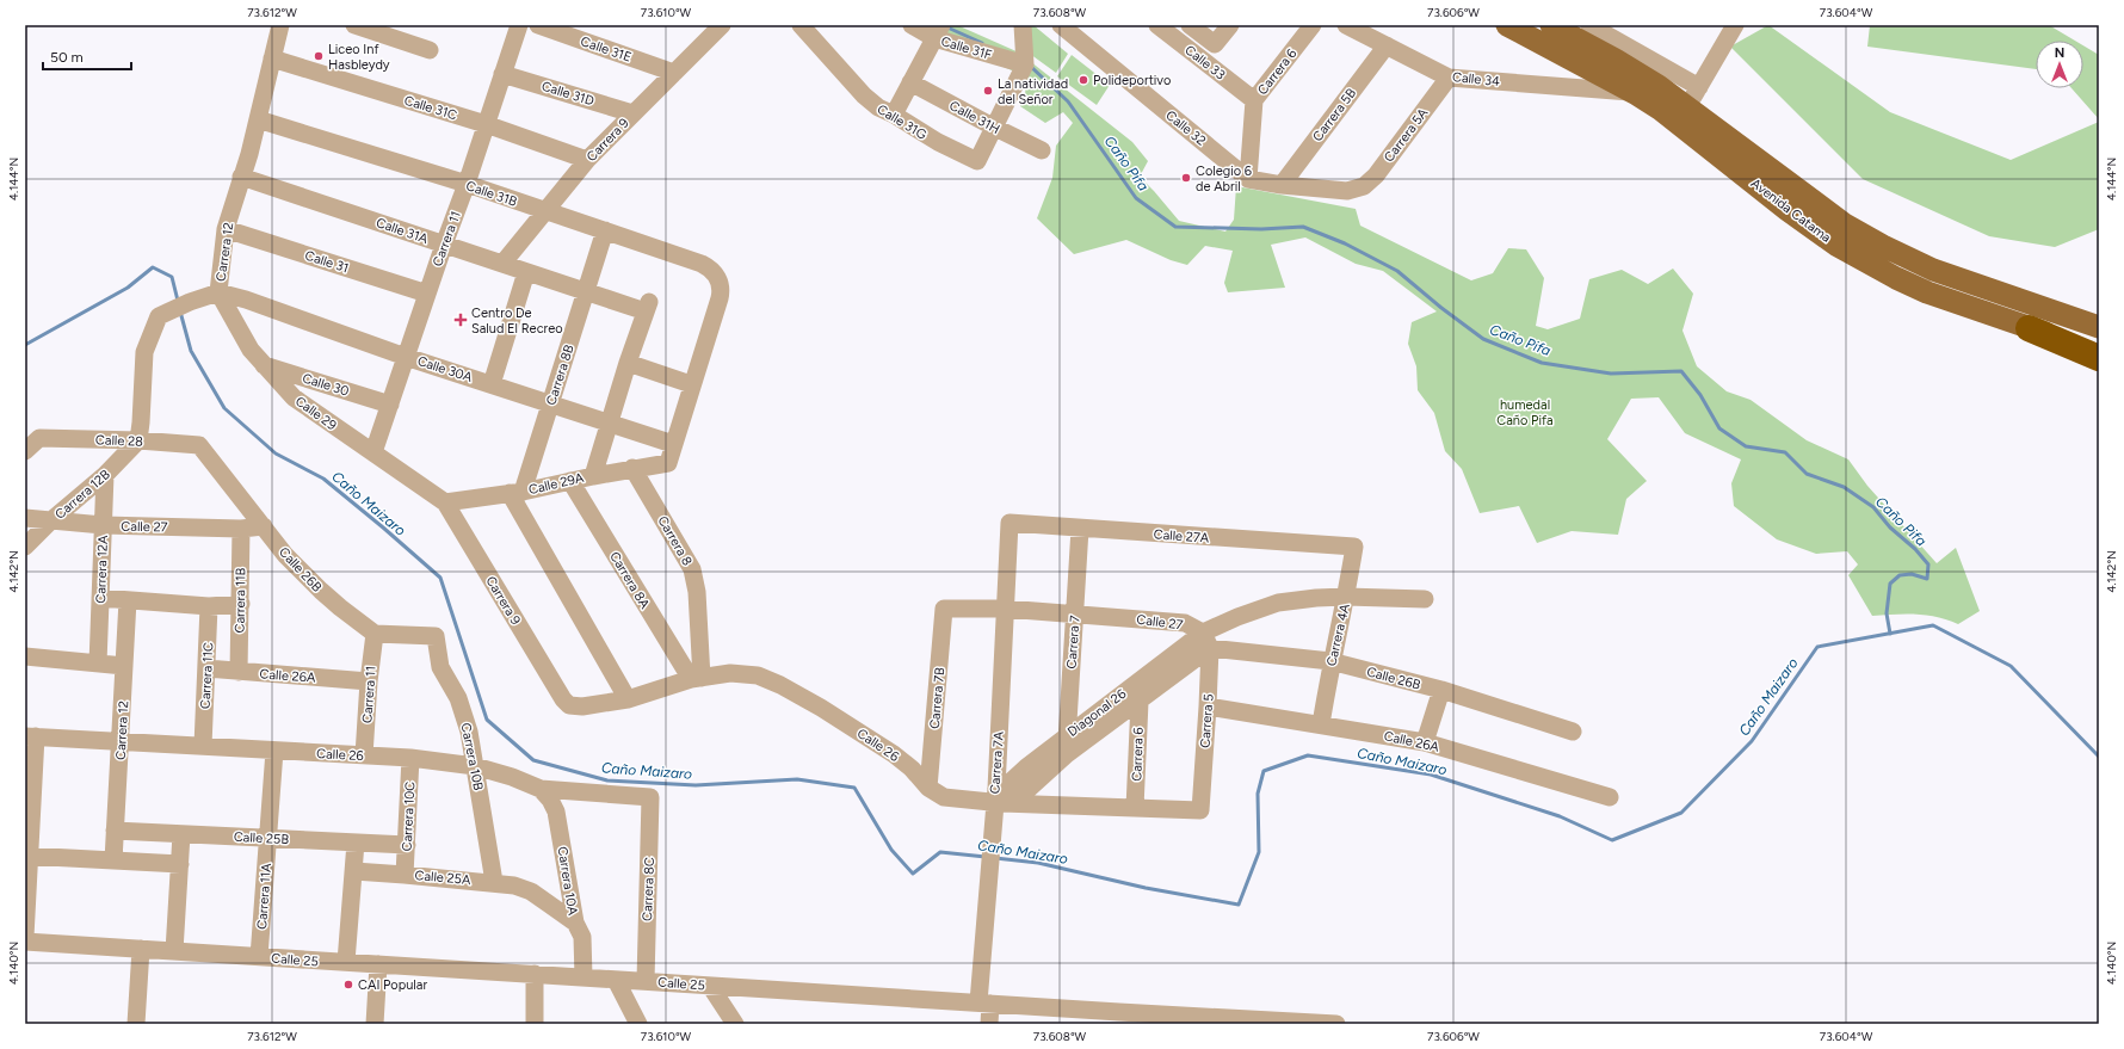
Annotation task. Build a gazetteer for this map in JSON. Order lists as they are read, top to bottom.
{
  "streets": {
    "main road": ["Avenida Catama"],
    "street": [
      "Calle 31F",
      "Calle 31E",
      "Calle 33",
      "Carrera 6",
      "Calle 34",
      "Calle 31D",
      "Calle 31C",
      "Carrera 5B",
      "Calle 31H",
      "Calle 31G",
      "Calle 32",
      "Carrera 5A",
      "Carrera 9",
      "Calle 31B",
      "Calle 31A",
      "Carrera 11",
      "Carrera 12",
      "Calle 31",
      "Calle 30A",
      "Carrera 8B",
      "Calle 30",
      "Calle 29",
      "Calle 28",
      "Calle 29A",
      "Carrera 12B",
      "Calle 27",
      "Calle 27A",
      "Carrera 8",
      "Carrera 12A",
      "Calle 26B",
      "Carrera 8A",
      "Carrera 11B",
      "Carrera 4A",
      "Carrera 7",
      "Carrera 11C",
      "Calle 26A",
      "Carrera 7B",
      "Diagonal 26",
      "Carrera 5",
      "Calle 26",
      "Carrera 10B",
      "Carrera 7A",
      "Carrera 10C",
      "Calle 25B",
      "Calle 25A",
      "Carrera 10A",
      "Carrera 8C",
      "Carrera 11A",
      "Calle 25"
    ]
  },
  "crossings": [
    ["Calle 31E", "Carrera 9"],
    ["Calle 33", "Carrera 6"],
    ["Carrera 6", "Calle 32"],
    ["Carrera 6", "Diagonal 26"],
    ["Carrera 6", "Calle 26"],
    ["Calle 34", "Carrera 5B"],
    ["Calle 34", "Carrera 5A"],
    ["Calle 34", "Avenida Catama"],
    ["Calle 31D", "Carrera 9"],
    ["Calle 31D", "Carrera 11"],
    ["Calle 31C", "Carrera 9"],
    ["Calle 31C", "Carrera 11"],
    ["Calle 31C", "Carrera 12"],
    ["Carrera 5B", "Calle 32"],
    ["Calle 31H", "Calle 31G"],
    ["Calle 32", "Carrera 5A"],
    ["Carrera 9", "Calle 31B"],
    ["Carrera 9", "Calle 31A"],
    ["Carrera 9", "Calle 29"],
    ["Carrera 9", "Calle 29A"],
    ["Carrera 9", "Calle 26"],
    ["Calle 31B", "Carrera 11"],
    ["Calle 31B", "Carrera 12"],
    ["Calle 31B", "Carrera 8B"],
    ["Calle 31A", "Carrera 11"],
    ["Calle 31A", "Carrera 12"],
    ["Calle 31A", "Carrera 8B"],
    ["Carrera 11", "Calle 31"],
    ["Carrera 11", "Calle 30A"],
    ["Carrera 11", "Calle 30"],
    ["Carrera 11", "Calle 29"],
    ["Carrera 11", "Calle 26B"],
    ["Carrera 11", "Calle 26A"],
    ["Carrera 11", "Calle 26"],
    ["Carrera 11", "Carrera 10B"],
    ["Carrera 12", "Calle 31"],
    ["Carrera 12", "Calle 30A"],
    ["Carrera 12", "Calle 29"],
    ["Carrera 12", "Calle 28"],
    ["Carrera 12", "Carrera 12B"],
    ["Carrera 12", "Calle 26"],
    ["Carrera 12", "Calle 25B"],
    ["Calle 30A", "Carrera 8B"],
    ["Calle 30A", "Calle 29"],
    ["Calle 30A", "Calle 29A"],
    ["Carrera 8B", "Calle 29A"],
    ["Calle 30", "Calle 29"],
    ["Calle 29", "Calle 29A"],
    ["Calle 28", "Carrera 12B"],
    ["Calle 28", "Calle 26B"],
    ["Calle 29A", "Carrera 8"],
    ["Calle 29A", "Carrera 8A"],
    ["Carrera 12B", "Calle 27"],
    ["Carrera 12B", "Carrera 12A"],
    ["Calle 27", "Carrera 12A"],
    ["Calle 27", "Calle 26B"],
    ["Calle 27", "Carrera 11B"],
    ["Calle 27", "Carrera 7"],
    ["Calle 27", "Carrera 7B"],
    ["Calle 27", "Diagonal 26"],
    ["Calle 27", "Carrera 5"],
    ["Calle 27", "Carrera 7A"],
    ["Calle 27A", "Carrera 4A"],
    ["Calle 27A", "Carrera 7"],
    ["Calle 27A", "Carrera 7A"],
    ["Carrera 8", "Carrera 8A"],
    ["Carrera 8", "Calle 26"],
    ["Calle 26B", "Carrera 4A"],
    ["Calle 26B", "Diagonal 26"],
    ["Calle 26B", "Carrera 5"],
    ["Calle 26B", "Carrera 10B"],
    ["Carrera 8A", "Calle 26"],
    ["Carrera 11B", "Calle 26A"],
    ["Carrera 4A", "Calle 26A"],
    ["Carrera 7", "Diagonal 26"],
    ["Carrera 11C", "Calle 26A"],
    ["Carrera 11C", "Calle 26"],
    ["Calle 26A", "Carrera 5"],
    ["Carrera 7B", "Calle 26"],
    ["Diagonal 26", "Carrera 5"],
    ["Diagonal 26", "Calle 26"],
    ["Diagonal 26", "Carrera 7A"],
    ["Carrera 5", "Calle 26"],
    ["Calle 26", "Carrera 10B"],
    ["Calle 26", "Carrera 7A"],
    ["Calle 26", "Carrera 10C"],
    ["Calle 26", "Carrera 10A"],
    ["Calle 26", "Carrera 8C"],
    ["Calle 26", "Carrera 11A"],
    ["Carrera 10B", "Calle 25A"],
    ["Carrera 7A", "Calle 25"],
    ["Carrera 10C", "Calle 25B"],
    ["Carrera 10C", "Calle 25A"],
    ["Calle 25B", "Carrera 11A"],
    ["Calle 25A", "Carrera 10A"],
    ["Carrera 10A", "Calle 25"],
    ["Carrera 8C", "Calle 25"],
    ["Carrera 11A", "Calle 25"]
  ],
  "water": ["Caño Pifa", "Caño Maizaro"],
  "parks": ["humedal Caño Pifa"],
  "places": {
    "other": [
      "Liceo Inf Hasbleydy",
      "Polideportivo",
      "La natividad del Señor",
      "Colegio 6 de Abril",
      "CAI Popular"
    ],
    "health": ["Centro De Salud El Recreo"]
  },
  "scale_bar": "50 m",
  "north": "top",
  "coordinates": [
    "73.612°W",
    "73.610°W",
    "73.608°W",
    "73.606°W",
    "73.604°W",
    "4.144°N",
    "4.142°N",
    "4.140°N"
  ]
}
